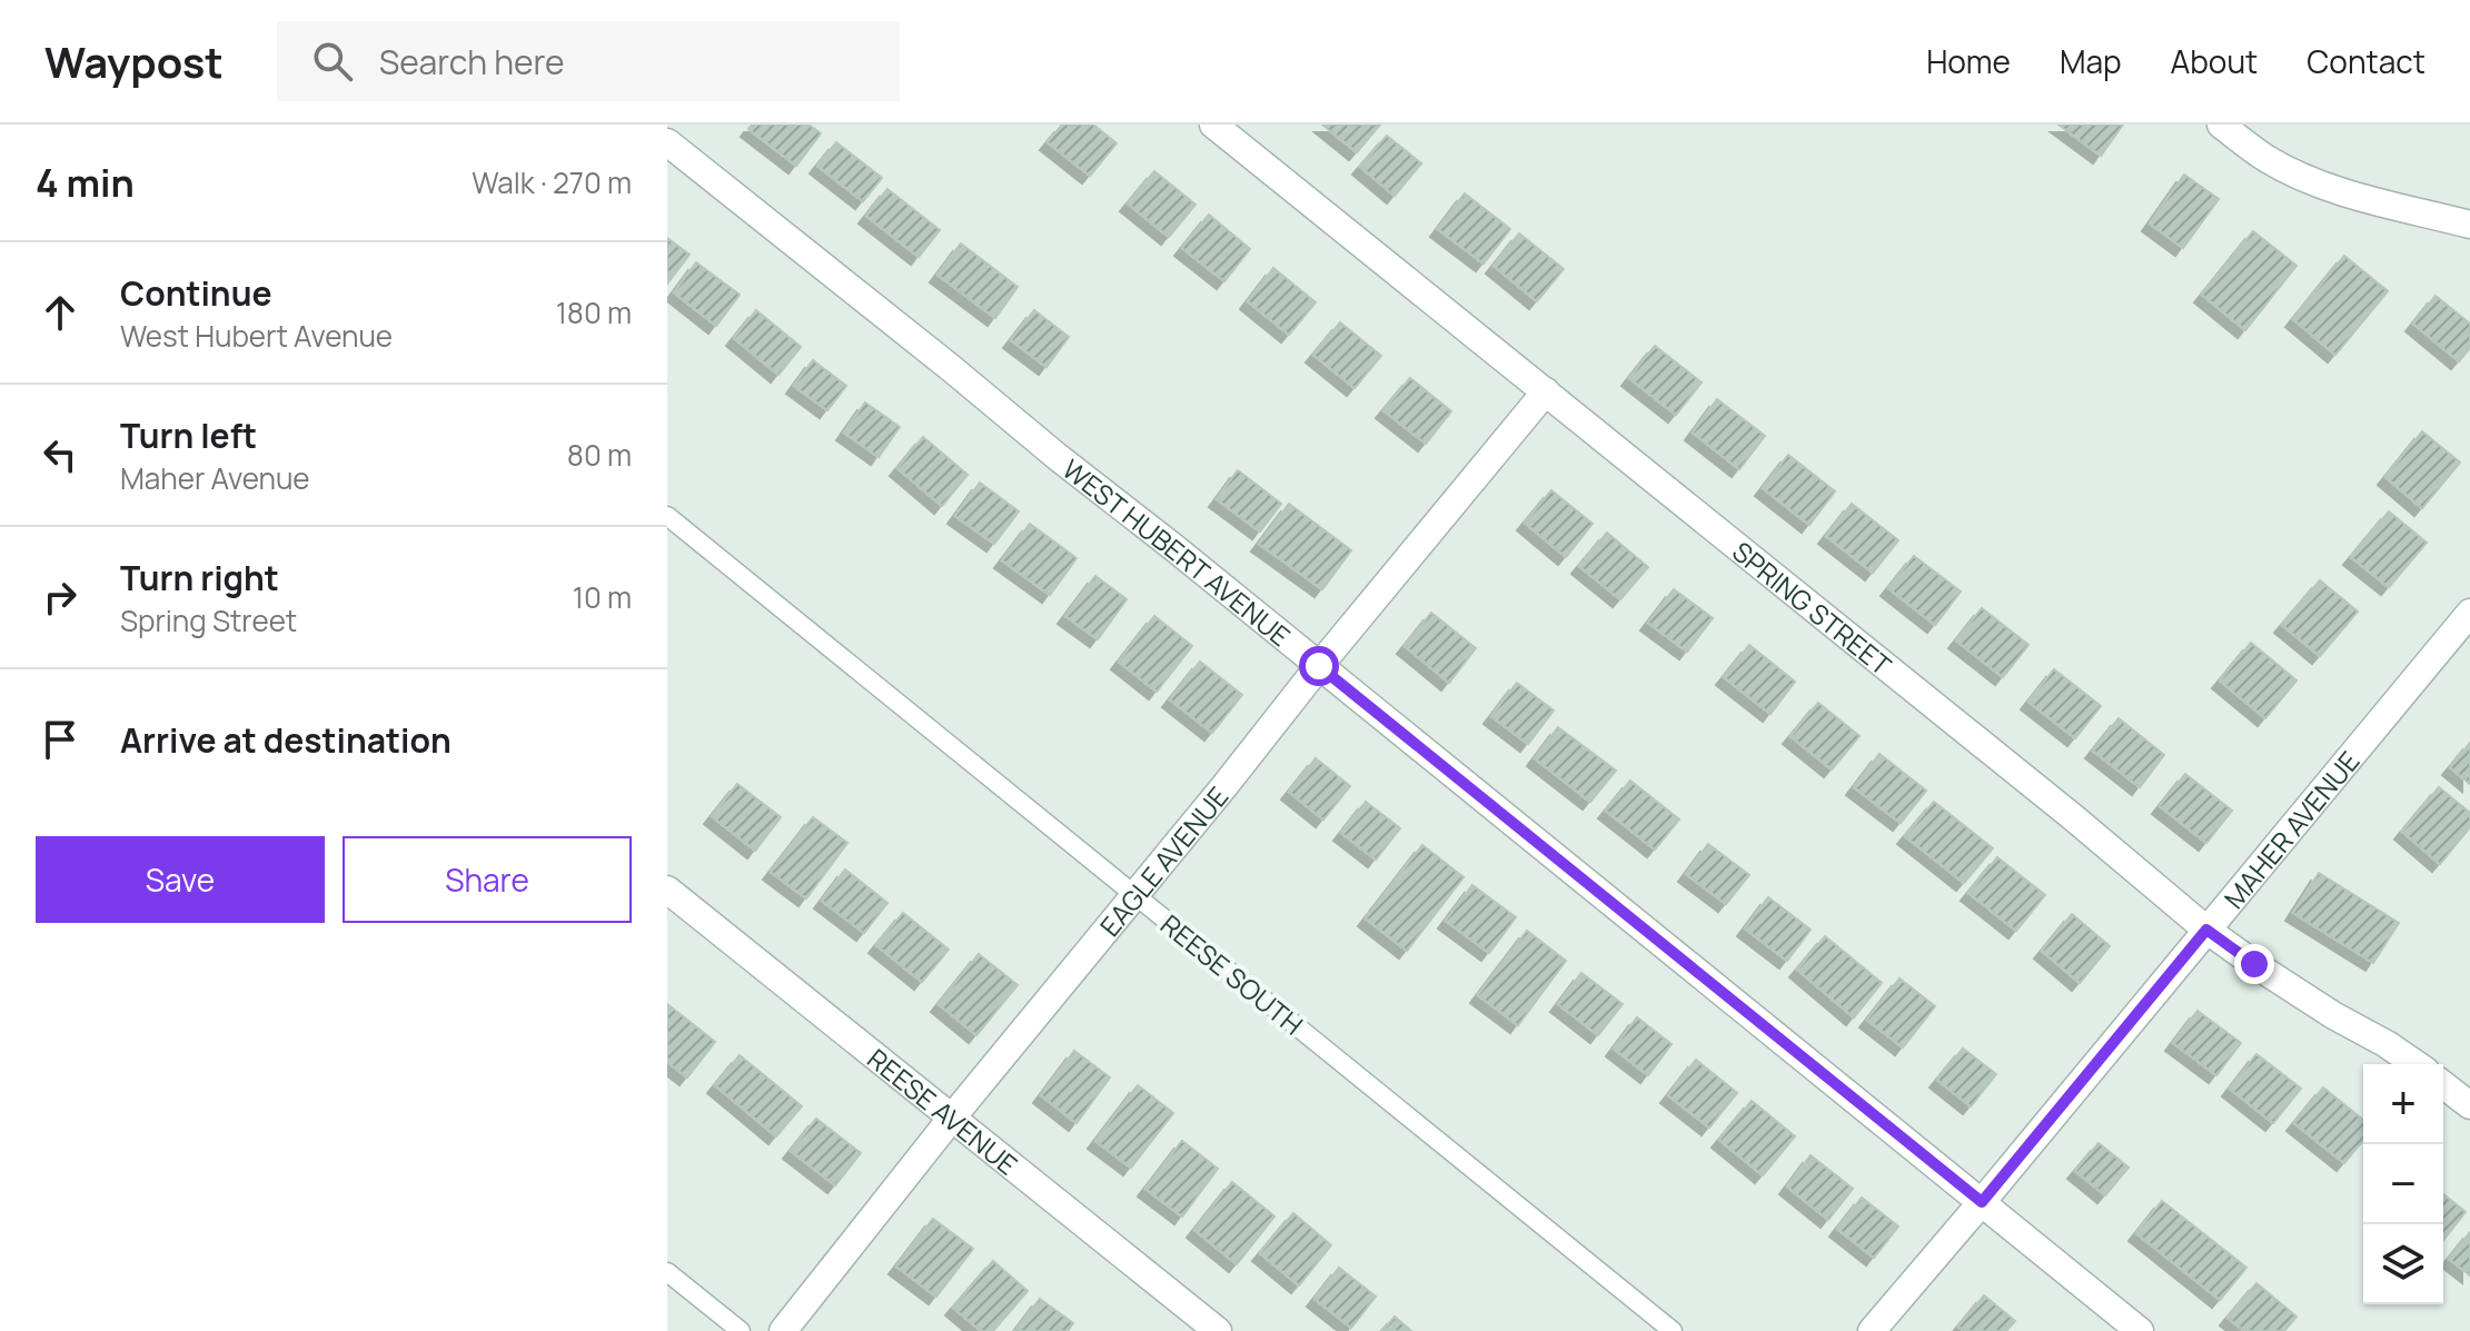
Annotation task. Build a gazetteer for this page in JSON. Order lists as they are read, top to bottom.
{
  "streets": {
    "street": [
      "WEST HUBERT AVENUE",
      "SPRING STREET",
      "MAHER AVENUE",
      "EAGLE AVENUE",
      "REESE AVENUE"
    ],
    "lane": ["REESE SOUTH"]
  },
  "crossings": [
    ["WEST HUBERT AVENUE", "MAHER AVENUE"],
    ["WEST HUBERT AVENUE", "EAGLE AVENUE"],
    ["SPRING STREET", "MAHER AVENUE"],
    ["SPRING STREET", "EAGLE AVENUE"],
    ["EAGLE AVENUE", "REESE SOUTH"],
    ["EAGLE AVENUE", "REESE AVENUE"]
  ],
  "page": {
    "header": "Waypost",
    "search": "Search here",
    "nav": [
      "Home",
      "Map",
      "About",
      "Contact"
    ],
    "heading": ["4 min", "Walk · 270 m"],
    "list": [
      ["Continue", "West Hubert Avenue", "180 m"],
      ["Turn left", "Maher Avenue", "80 m"],
      ["Turn right", "Spring Street", "10 m"],
      "Arrive at destination"
    ],
    "buttons": ["Save", "Share"],
    "map_buttons": ["+", "−"]
  }
}
